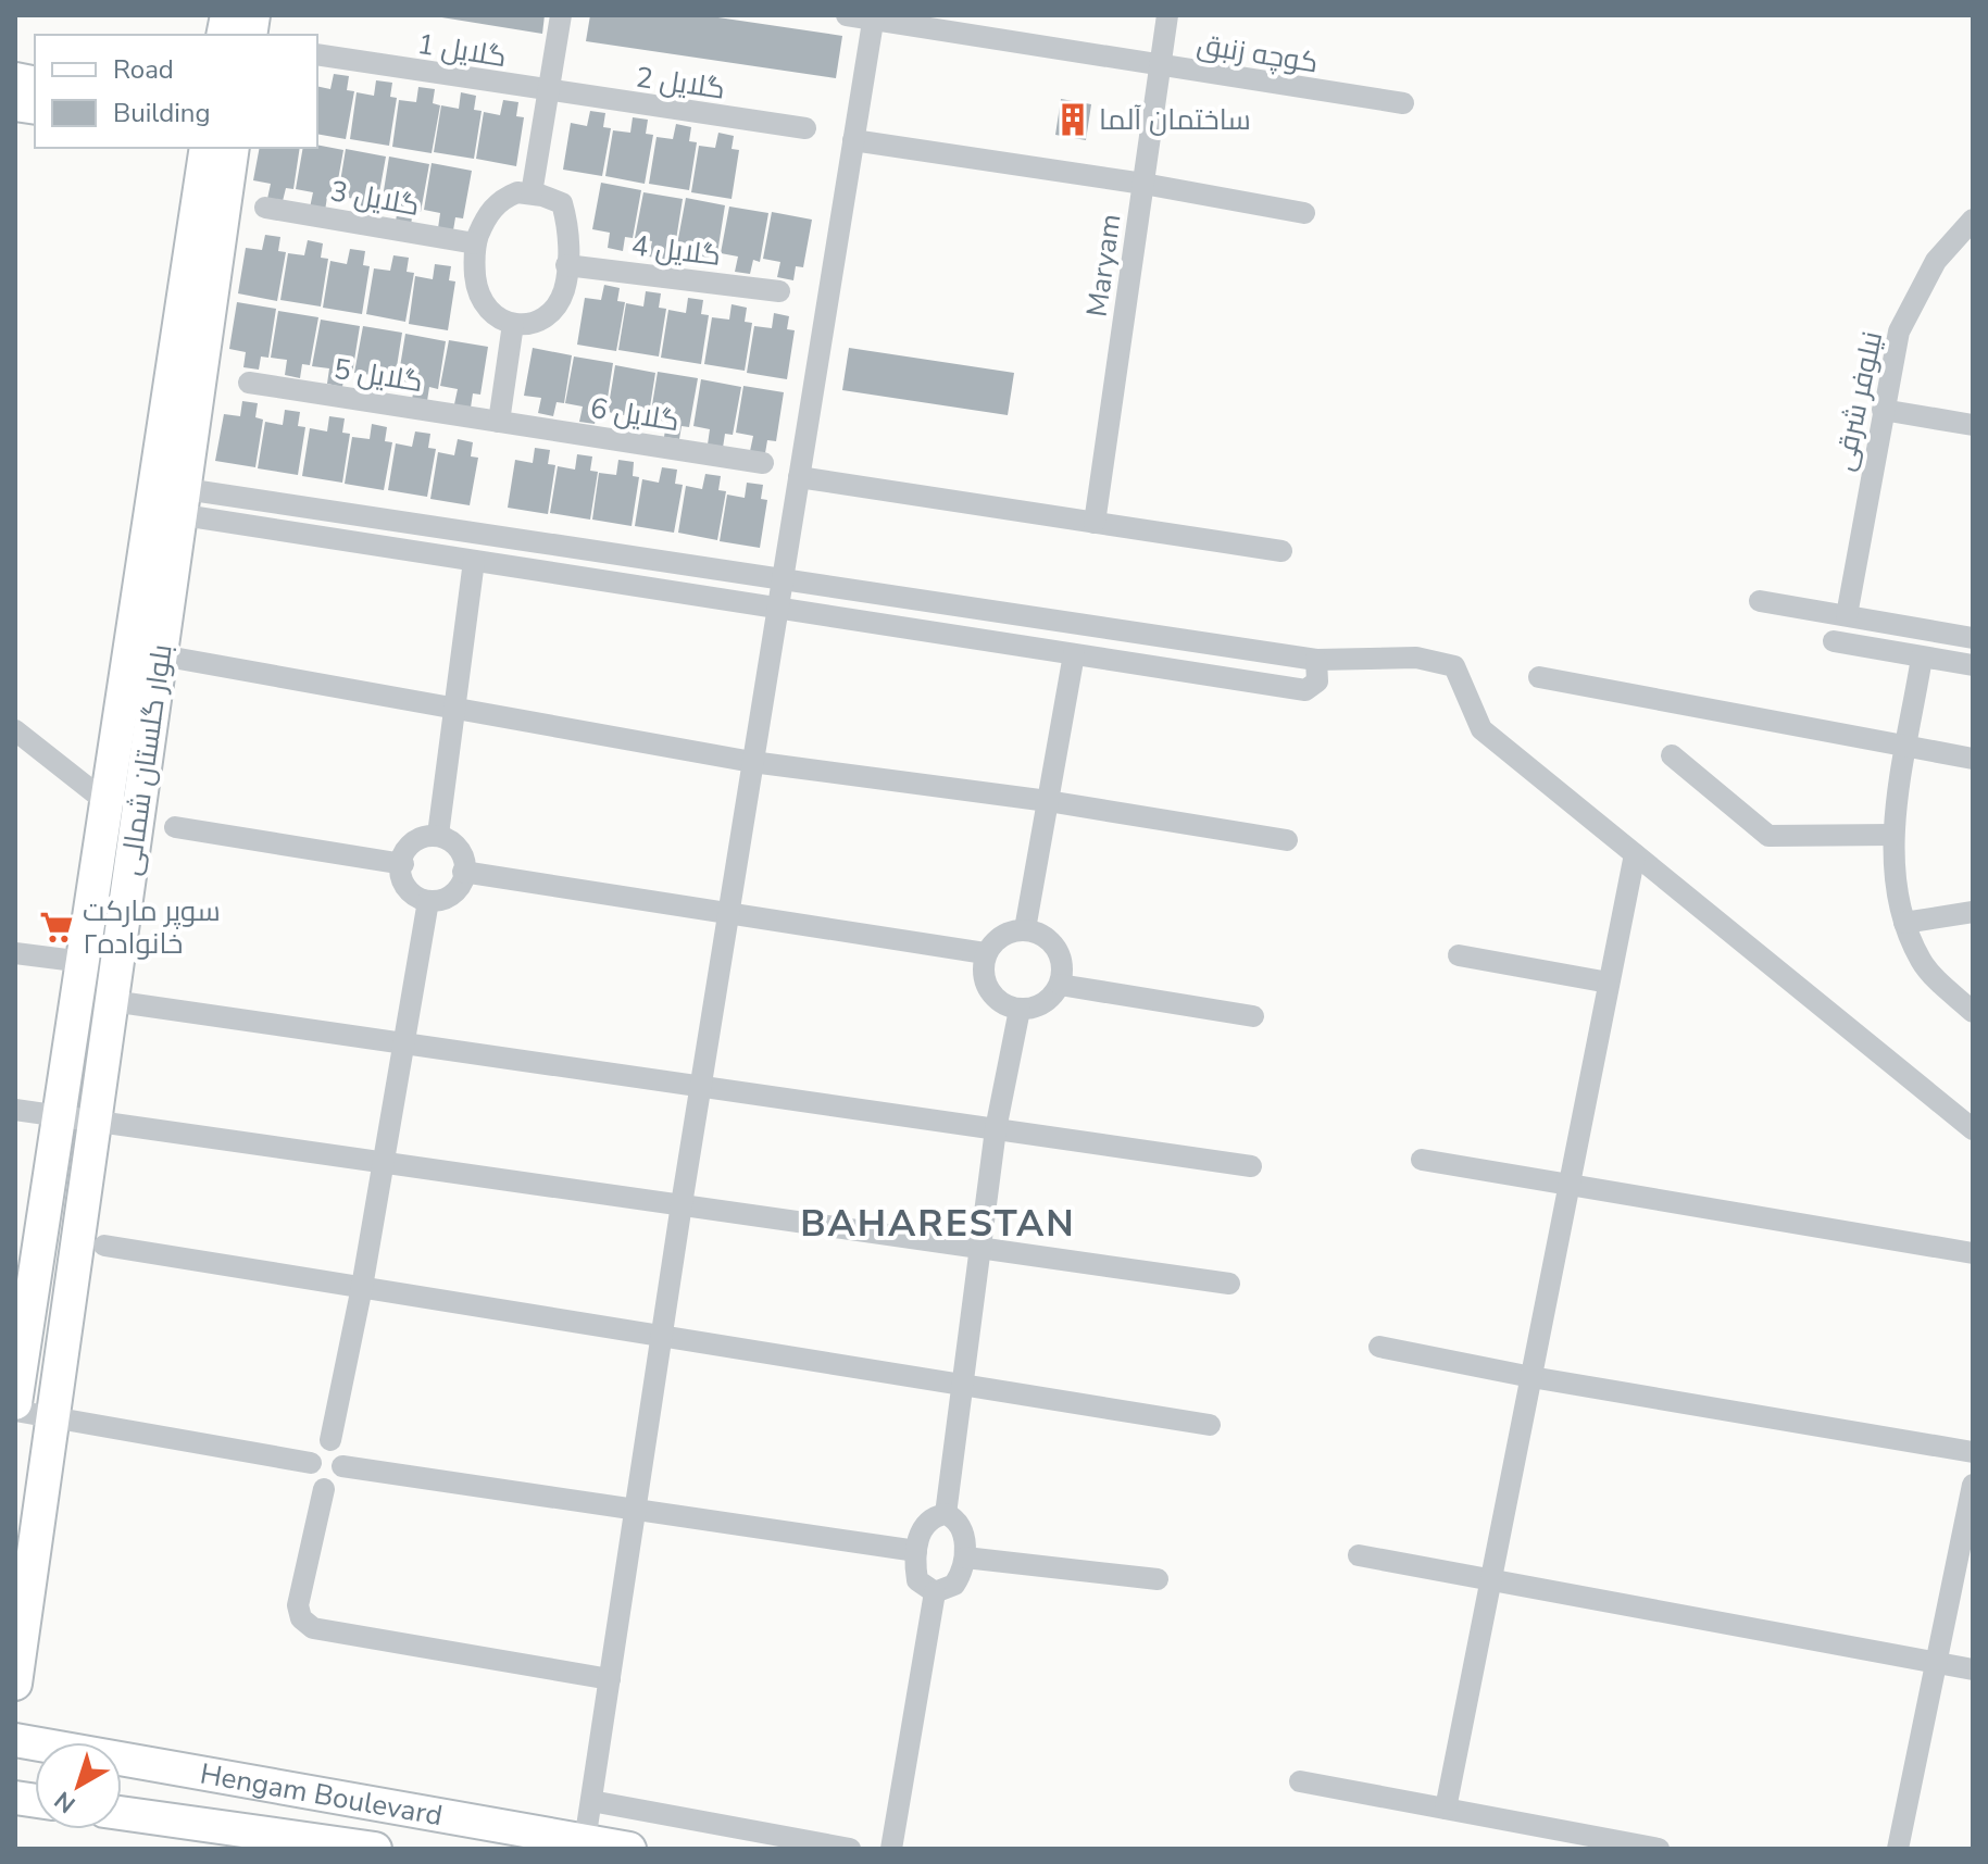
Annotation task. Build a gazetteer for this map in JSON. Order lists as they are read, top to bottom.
{
  "streets": {
    "street": [
      "گلایل 1",
      "کوچه زنبق",
      "گلایل 2",
      "گلایل 3",
      "گلایل 4",
      "Maryam",
      "گلایل 5",
      "نیلوفر شرقی",
      "گلایل 6",
      "بلوار گلستان شمالی",
      "Hengam Boulevard"
    ]
  },
  "crossings": [
    ["گلایل 1", "گلایل 2"],
    ["کوچه زنبق", "Maryam"],
    ["گلایل 3", "گلایل 4"],
    ["گلایل 5", "گلایل 6"]
  ],
  "districts": ["BAHARESTAN"],
  "places": {
    "building": ["ساختمان آلما"],
    "supermarket": ["سوپر ماركت خانواده٢"]
  },
  "legend": ["Road", "Building"],
  "north": "bottom left"
}
